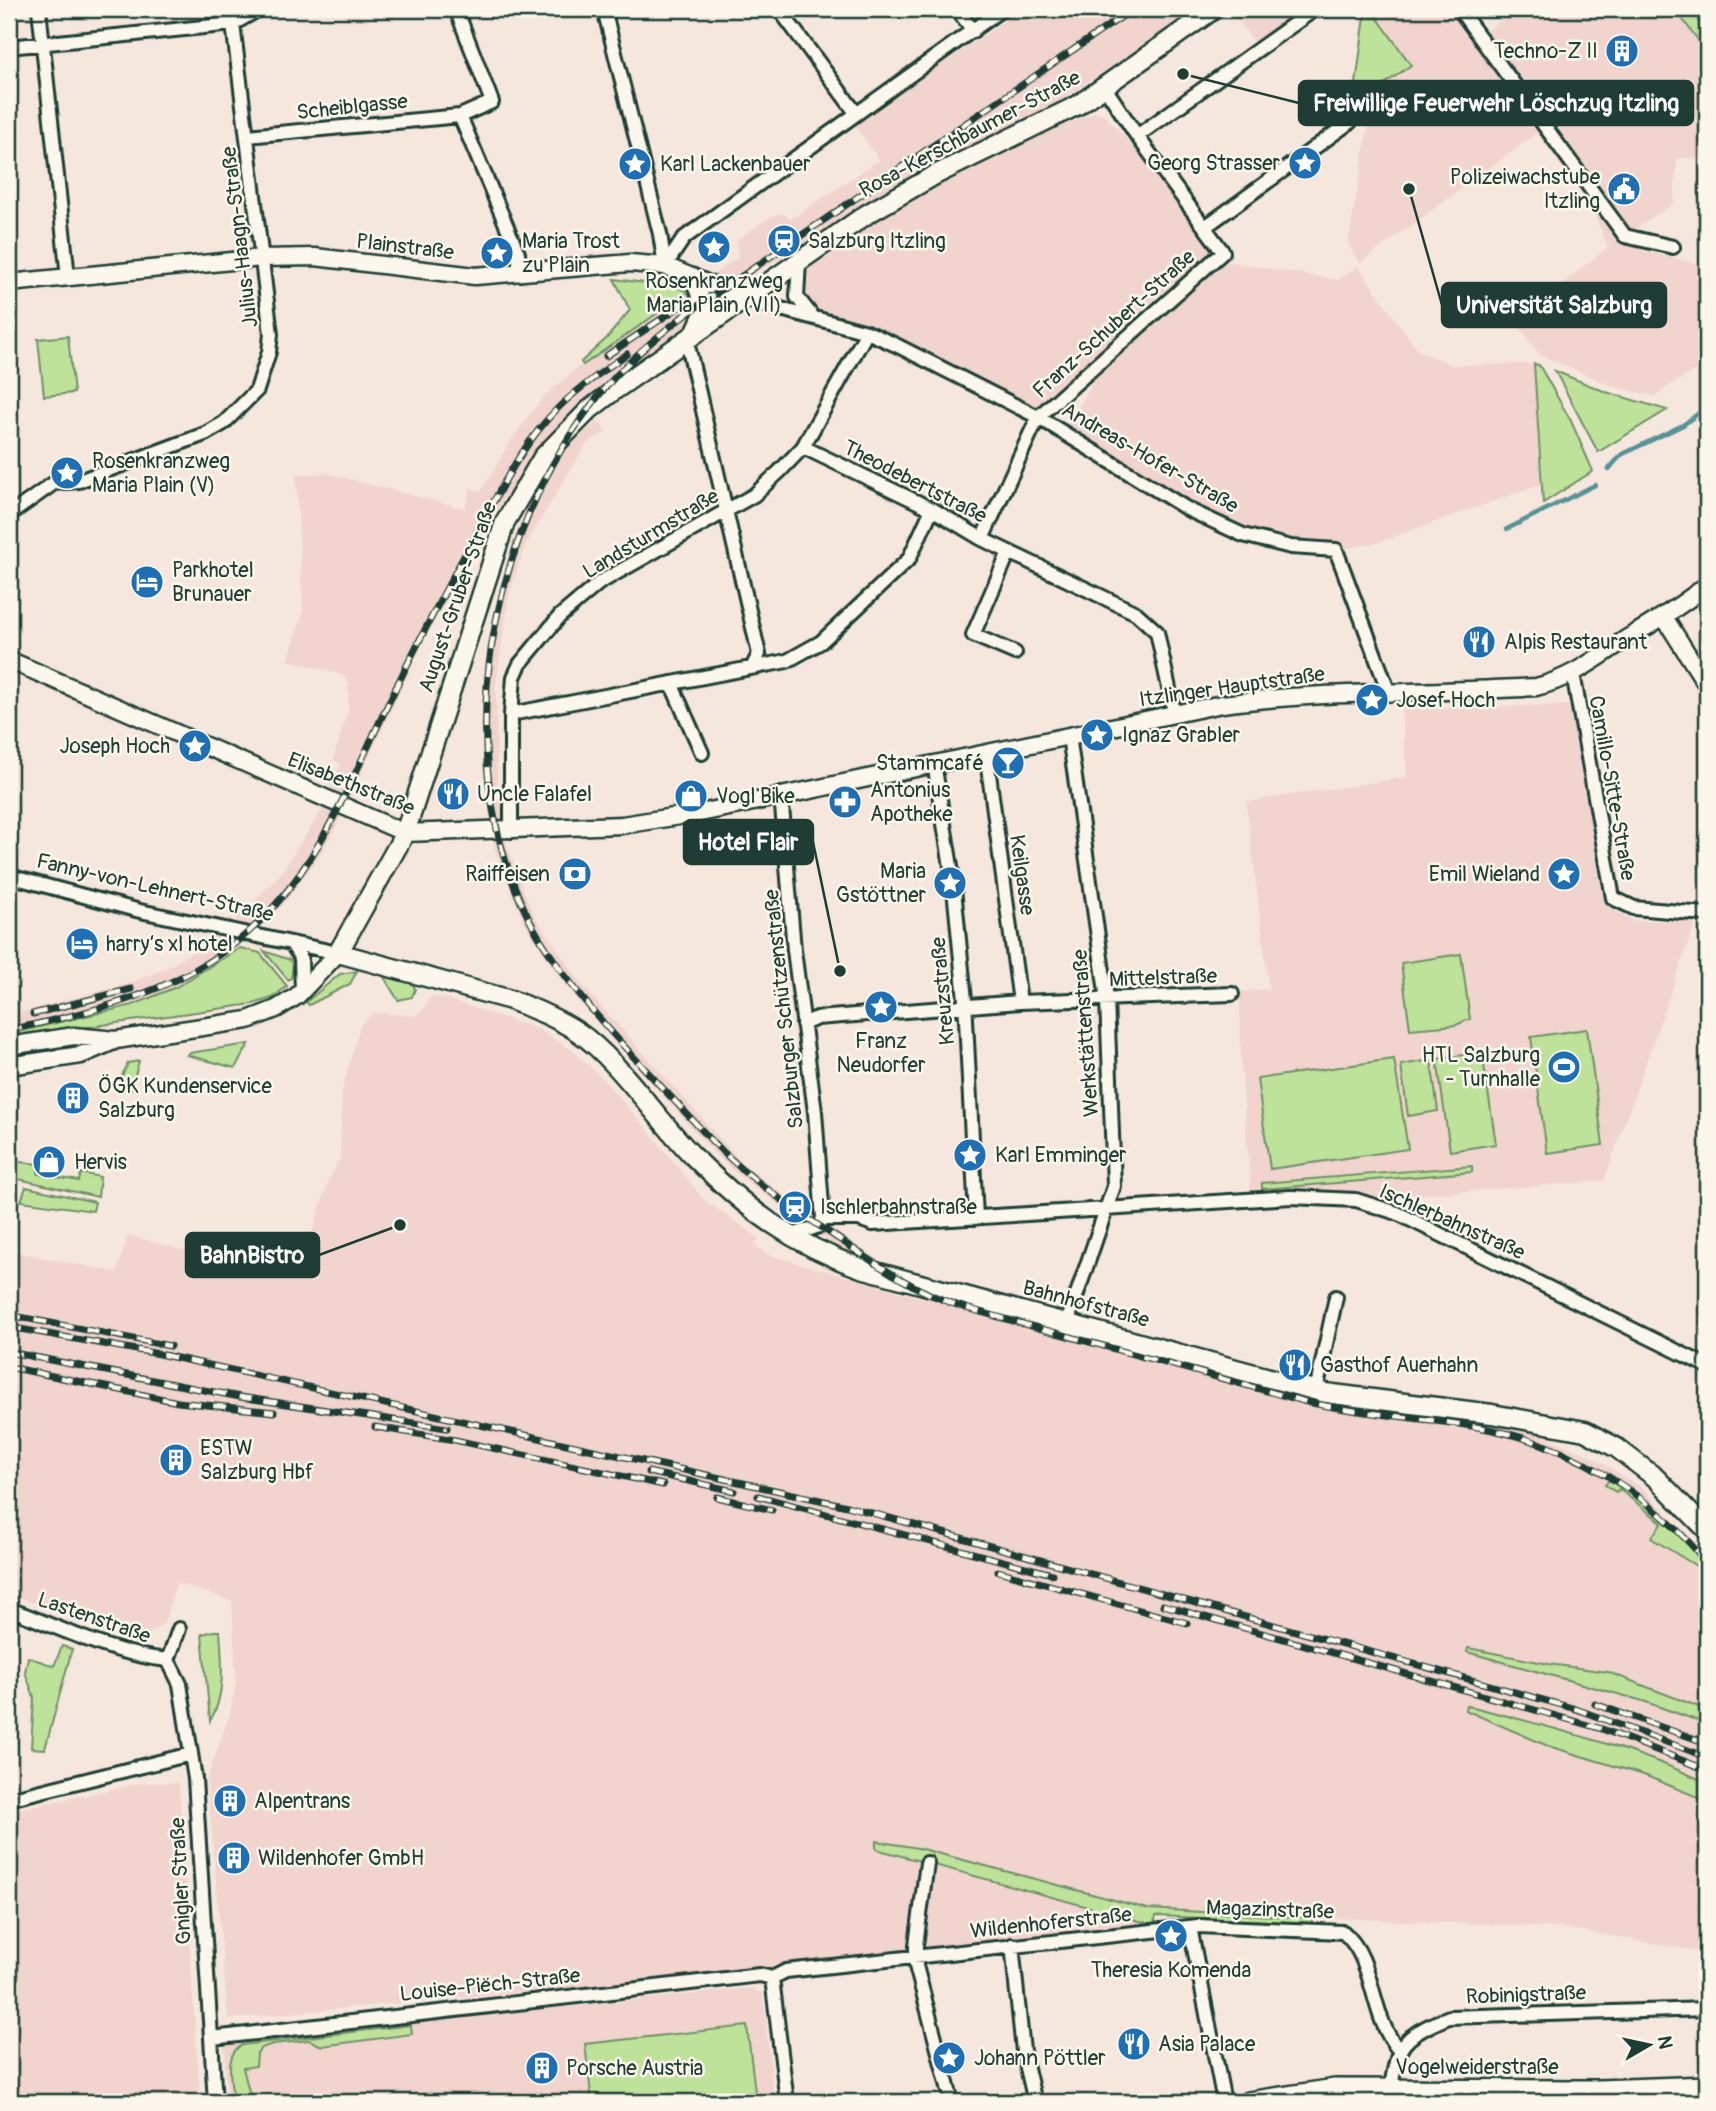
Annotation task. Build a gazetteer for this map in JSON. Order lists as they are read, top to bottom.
{
  "streets": {
    "main road": [
      "Rosa-Kerschbaumer-Straße",
      "August-Gruber-Straße",
      "Fanny-von-Lehnert-Straße",
      "Bahnhofstraße",
      "Vogelweiderstraße"
    ],
    "street": [
      "Scheiblgasse",
      "Julius-Haagn-Straße",
      "Plainstraße",
      "Franz-Schubert-Straße",
      "Andreas-Hofer-Straße",
      "Theodebertstraße",
      "Landsturmstraße",
      "Itzlinger Hauptstraße",
      "Elisabethstraße",
      "Camillo-Sitte-Straße",
      "Keilgasse",
      "Mittelstraße",
      "Kreuzstraße",
      "Salzburger Schützenstraße",
      "Werkstättenstraße",
      "Ischlerbahnstraße",
      "Lastenstraße",
      "Gnigler Straße",
      "Magazinstraße",
      "Wildenhoferstraße",
      "Louise-Piëch-Straße",
      "Robinigstraße"
    ]
  },
  "crossings": [
    ["Scheiblgasse", "Julius-Haagn-Straße"],
    ["Rosa-Kerschbaumer-Straße", "Franz-Schubert-Straße"],
    ["Rosa-Kerschbaumer-Straße", "Andreas-Hofer-Straße"],
    ["Rosa-Kerschbaumer-Straße", "August-Gruber-Straße"],
    ["Julius-Haagn-Straße", "Plainstraße"],
    ["Plainstraße", "Andreas-Hofer-Straße"],
    ["Franz-Schubert-Straße", "Andreas-Hofer-Straße"],
    ["Andreas-Hofer-Straße", "Landsturmstraße"],
    ["Andreas-Hofer-Straße", "August-Gruber-Straße"],
    ["Andreas-Hofer-Straße", "Itzlinger Hauptstraße"],
    ["Theodebertstraße", "Landsturmstraße"],
    ["Theodebertstraße", "Itzlinger Hauptstraße"],
    ["Landsturmstraße", "Elisabethstraße"],
    ["August-Gruber-Straße", "Elisabethstraße"],
    ["August-Gruber-Straße", "Fanny-von-Lehnert-Straße"],
    ["Itzlinger Hauptstraße", "Elisabethstraße"],
    ["Itzlinger Hauptstraße", "Camillo-Sitte-Straße"],
    ["Itzlinger Hauptstraße", "Keilgasse"],
    ["Itzlinger Hauptstraße", "Kreuzstraße"],
    ["Itzlinger Hauptstraße", "Salzburger Schützenstraße"],
    ["Itzlinger Hauptstraße", "Werkstättenstraße"],
    ["Elisabethstraße", "Salzburger Schützenstraße"],
    ["Keilgasse", "Mittelstraße"],
    ["Fanny-von-Lehnert-Straße", "Bahnhofstraße"],
    ["Mittelstraße", "Kreuzstraße"],
    ["Mittelstraße", "Salzburger Schützenstraße"],
    ["Mittelstraße", "Werkstättenstraße"],
    ["Kreuzstraße", "Ischlerbahnstraße"],
    ["Salzburger Schützenstraße", "Ischlerbahnstraße"],
    ["Salzburger Schützenstraße", "Bahnhofstraße"],
    ["Werkstättenstraße", "Ischlerbahnstraße"],
    ["Werkstättenstraße", "Bahnhofstraße"],
    ["Ischlerbahnstraße", "Bahnhofstraße"],
    ["Lastenstraße", "Gnigler Straße"],
    ["Gnigler Straße", "Louise-Piëch-Straße"],
    ["Magazinstraße", "Wildenhoferstraße"],
    ["Magazinstraße", "Robinigstraße"],
    ["Wildenhoferstraße", "Louise-Piëch-Straße"]
  ],
  "places": {
    "building": [
      "Techno-Z II",
      "ÖGK Kundenservice Salzburg",
      "ESTW Salzburg Hbf",
      "Alpentrans",
      "Wildenhofer GmbH",
      "Porsche Austria"
    ],
    "other": [
      "Freiwillige Feuerwehr Löschzug Itzling",
      "Universität Salzburg",
      "Hotel Flair",
      "BahnBistro"
    ],
    "place": [
      "Georg Strasser",
      "Karl Lackenbauer",
      "Rosenkranzweg Maria Plain (VII)",
      "Maria Trost zu Plain",
      "Rosenkranzweg Maria Plain (V)",
      "Josef Hoch",
      "Ignaz Grabler",
      "Joseph Hoch",
      "Emil Wieland",
      "Maria Gstöttner",
      "Franz Neudorfer",
      "Karl Emminger",
      "Theresia Komenda",
      "Johann Pöttler"
    ],
    "public building": ["Polizeiwachstube Itzling"],
    "station": ["Salzburg Itzling", "Ischlerbahnstraße"],
    "hotel": ["Parkhotel Brunauer", "harry’s xl hotel"],
    "restaurant": [
      "Alpis Restaurant",
      "Uncle Falafel",
      "Gasthof Auerhahn",
      "Asia Palace"
    ],
    "bar": ["Stammcafé"],
    "shop": ["Vogl Bike", "Hervis"],
    "pharmacy": ["Antonius Apotheke"],
    "bank": ["Raiffeisen"],
    "sports": ["HTL Salzburg - Turnhalle"]
  },
  "north": "right"
}
